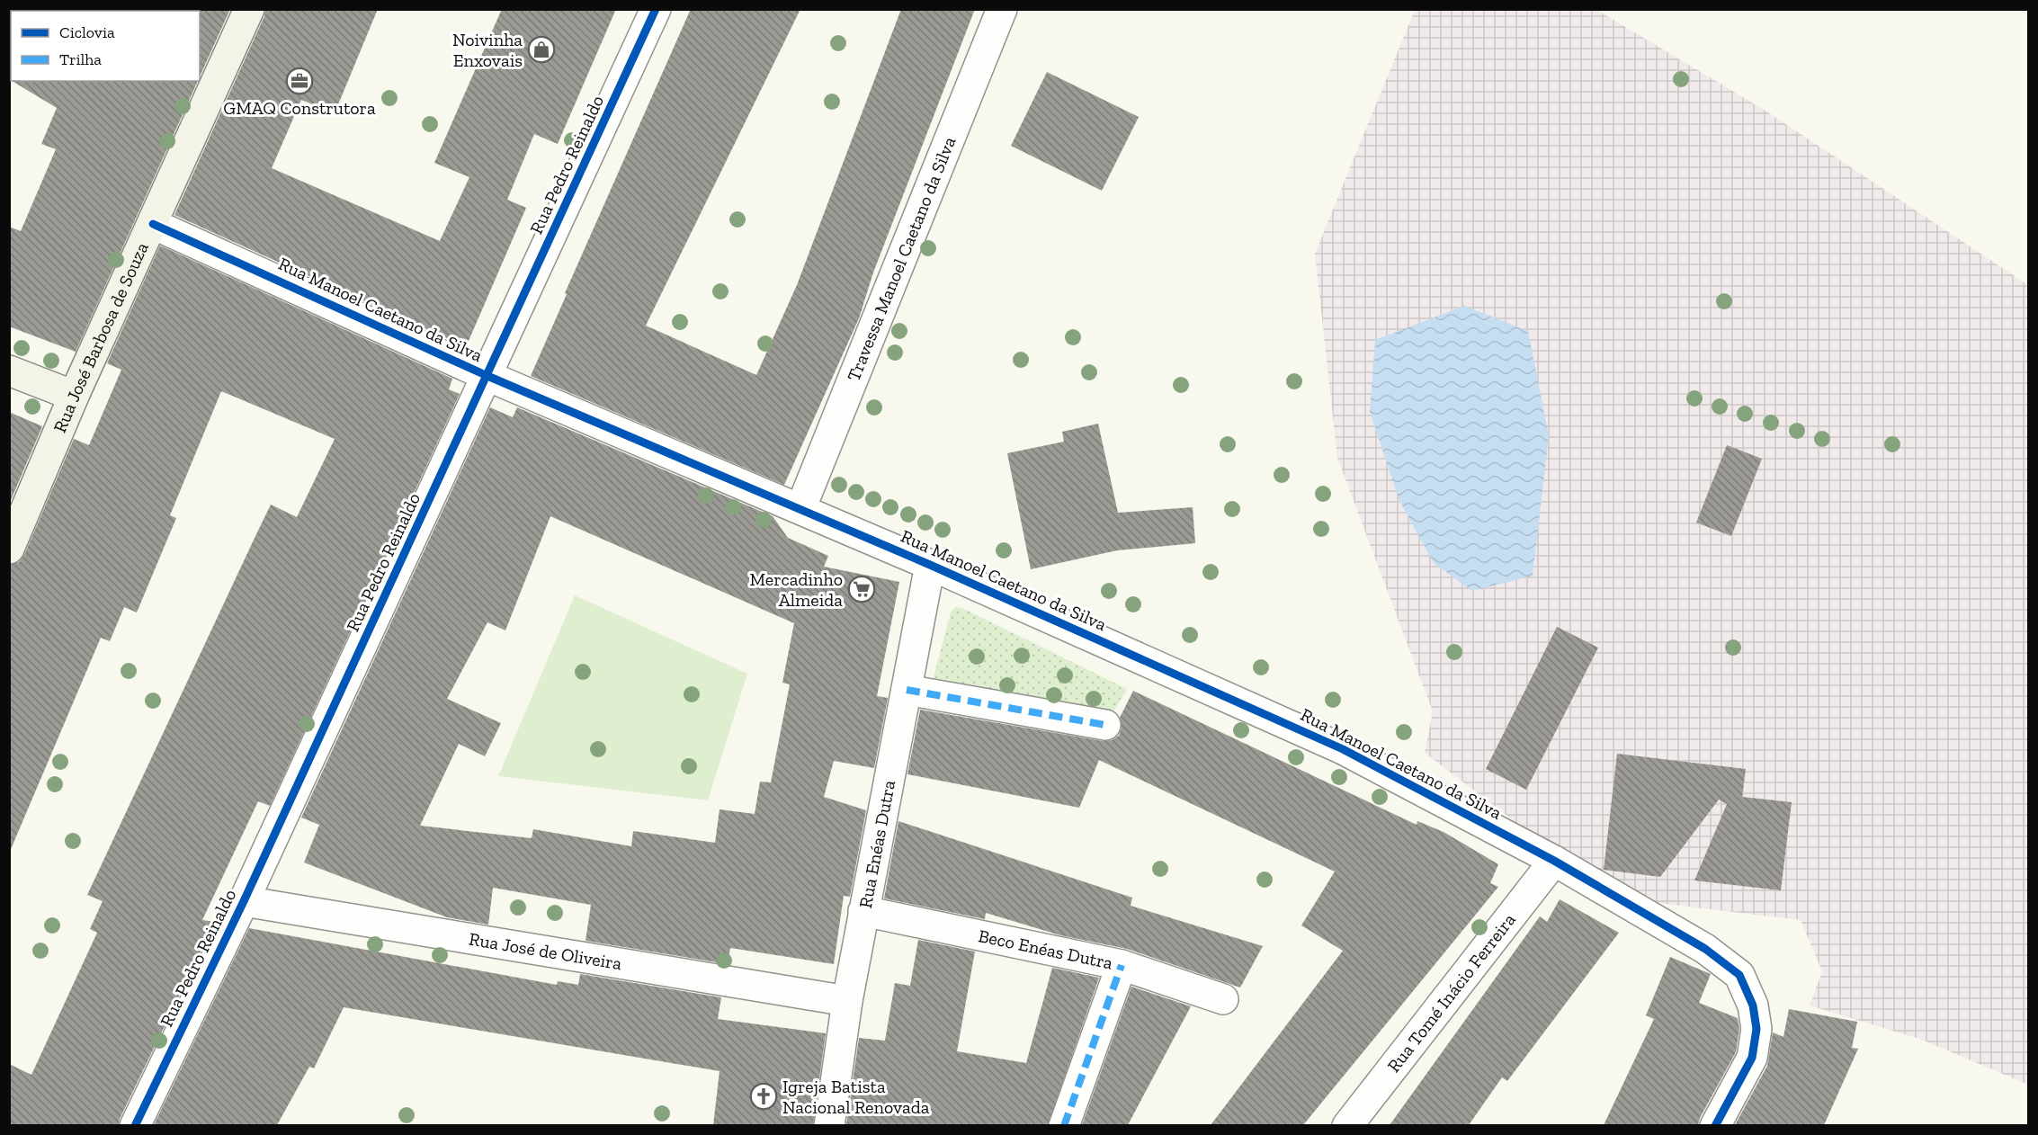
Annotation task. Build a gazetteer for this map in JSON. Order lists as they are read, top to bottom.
{
  "streets": {
    "street": [
      "Rua Pedro Reinaldo",
      "Travessa Manoel Caetano da Silva",
      "Rua Manoel Caetano da Silva",
      "Rua José Barbosa de Souza",
      "Rua Enéas Dutra",
      "Beco Enéas Dutra",
      "Rua José de Oliveira",
      "Rua Tomé Inácio Ferreira"
    ]
  },
  "crossings": [
    ["Rua Pedro Reinaldo", "Rua Manoel Caetano da Silva"],
    ["Rua Pedro Reinaldo", "Rua José de Oliveira"],
    ["Travessa Manoel Caetano da Silva", "Rua Manoel Caetano da Silva"],
    ["Rua Manoel Caetano da Silva", "Rua José Barbosa de Souza"],
    ["Rua Manoel Caetano da Silva", "Rua Enéas Dutra"],
    ["Rua Manoel Caetano da Silva", "Rua Tomé Inácio Ferreira"],
    ["Rua Enéas Dutra", "Beco Enéas Dutra"],
    ["Rua Enéas Dutra", "Rua José de Oliveira"]
  ],
  "places": {
    "shop": ["Noivinha Enxovais"],
    "office": ["GMAQ Construtora"],
    "supermarket": ["Mercadinho Almeida"],
    "church": ["Igreja Batista Nacional Renovada"]
  },
  "legend": ["Ciclovia", "Trilha"]
}
